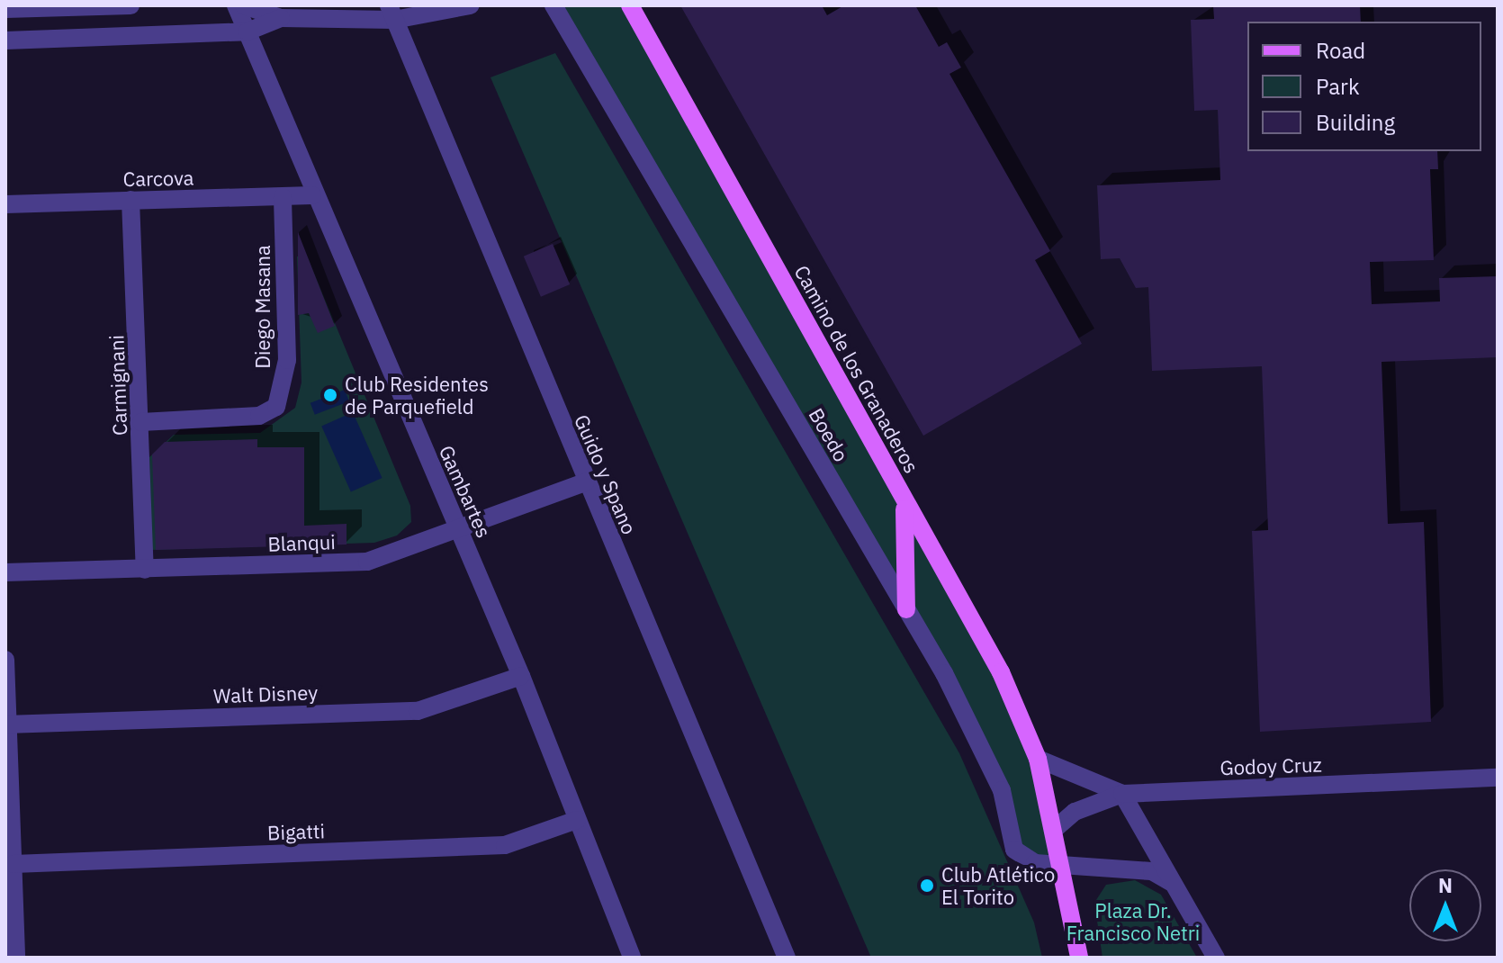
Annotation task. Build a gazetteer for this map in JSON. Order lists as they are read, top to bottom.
{
  "streets": {
    "main road": ["Camino de los Granaderos"],
    "street": [
      "Carcova",
      "Diego Masana",
      "Carmignani",
      "Boedo",
      "Guido y Spano",
      "Gambartes",
      "Blanqui",
      "Walt Disney",
      "Godoy Cruz",
      "Bigatti"
    ]
  },
  "crossings": [
    ["Carcova", "Diego Masana"],
    ["Carcova", "Carmignani"],
    ["Carcova", "Gambartes"],
    ["Diego Masana", "Carmignani"],
    ["Camino de los Granaderos", "Godoy Cruz"],
    ["Carmignani", "Blanqui"],
    ["Guido y Spano", "Blanqui"],
    ["Gambartes", "Blanqui"],
    ["Gambartes", "Walt Disney"],
    ["Gambartes", "Bigatti"]
  ],
  "parks": ["Plaza Dr. Francisco Netri"],
  "places": ["Club Residentes de Parquefield", "Club Atlético El Torito"],
  "legend": ["Road", "Park", "Building"],
  "north": "top"
}
